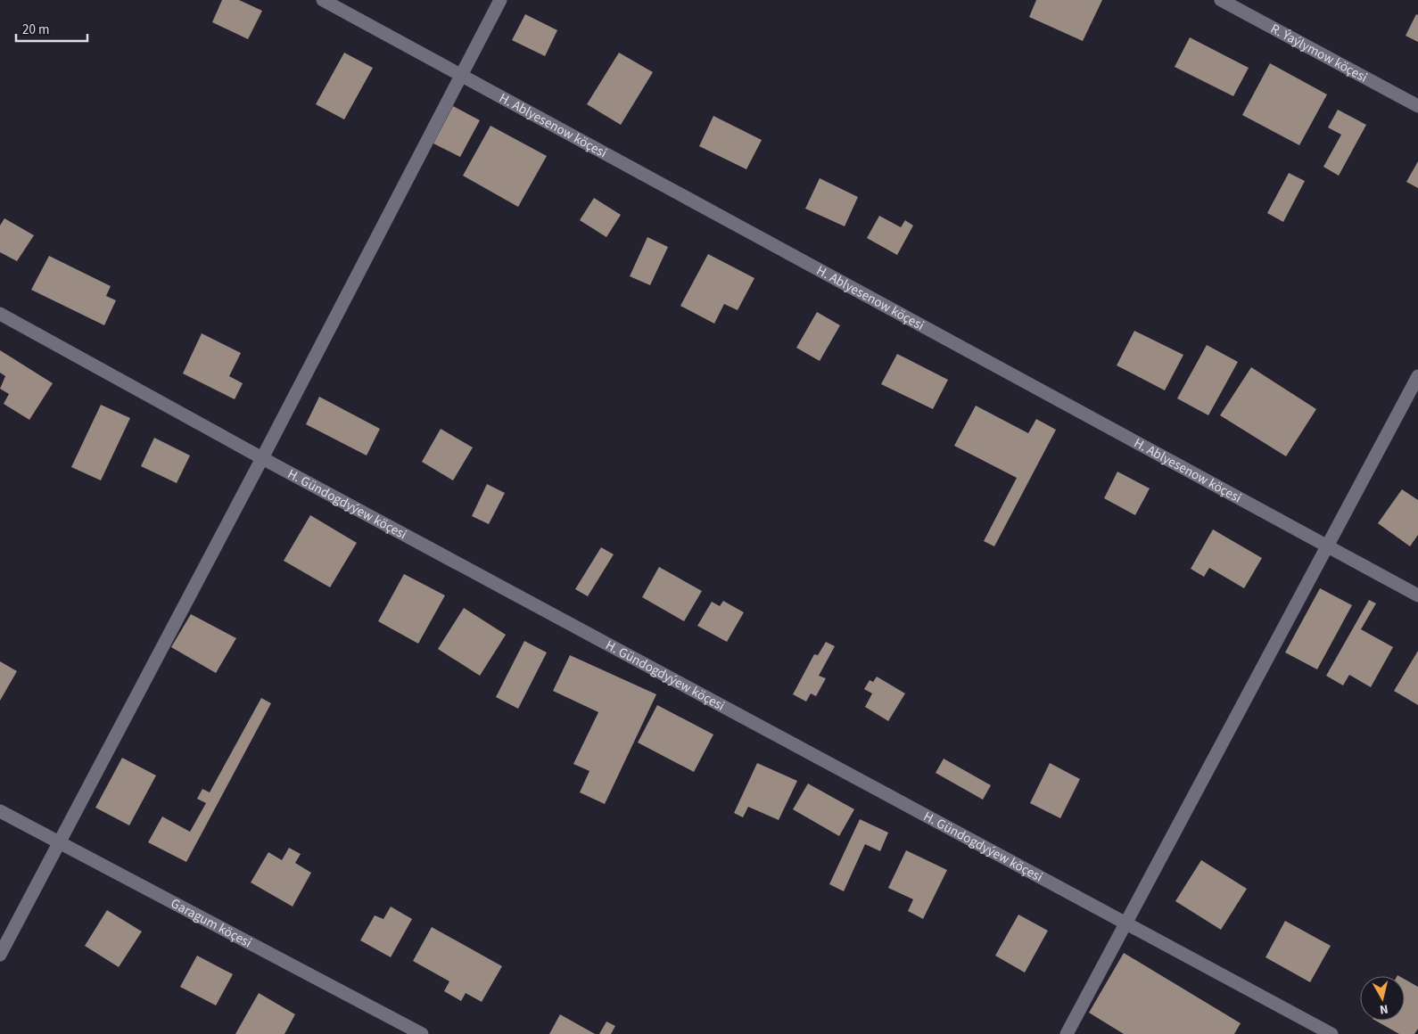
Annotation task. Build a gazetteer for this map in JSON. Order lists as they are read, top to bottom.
{
  "streets": {
    "street": [
      "R. Ýaýlymow köçesi",
      "H. Ablyesenow köçesi",
      "H. Gündogdyýew köçesi",
      "Garagum köçesi"
    ]
  },
  "scale_bar": "20 m",
  "north": "bottom"
}
